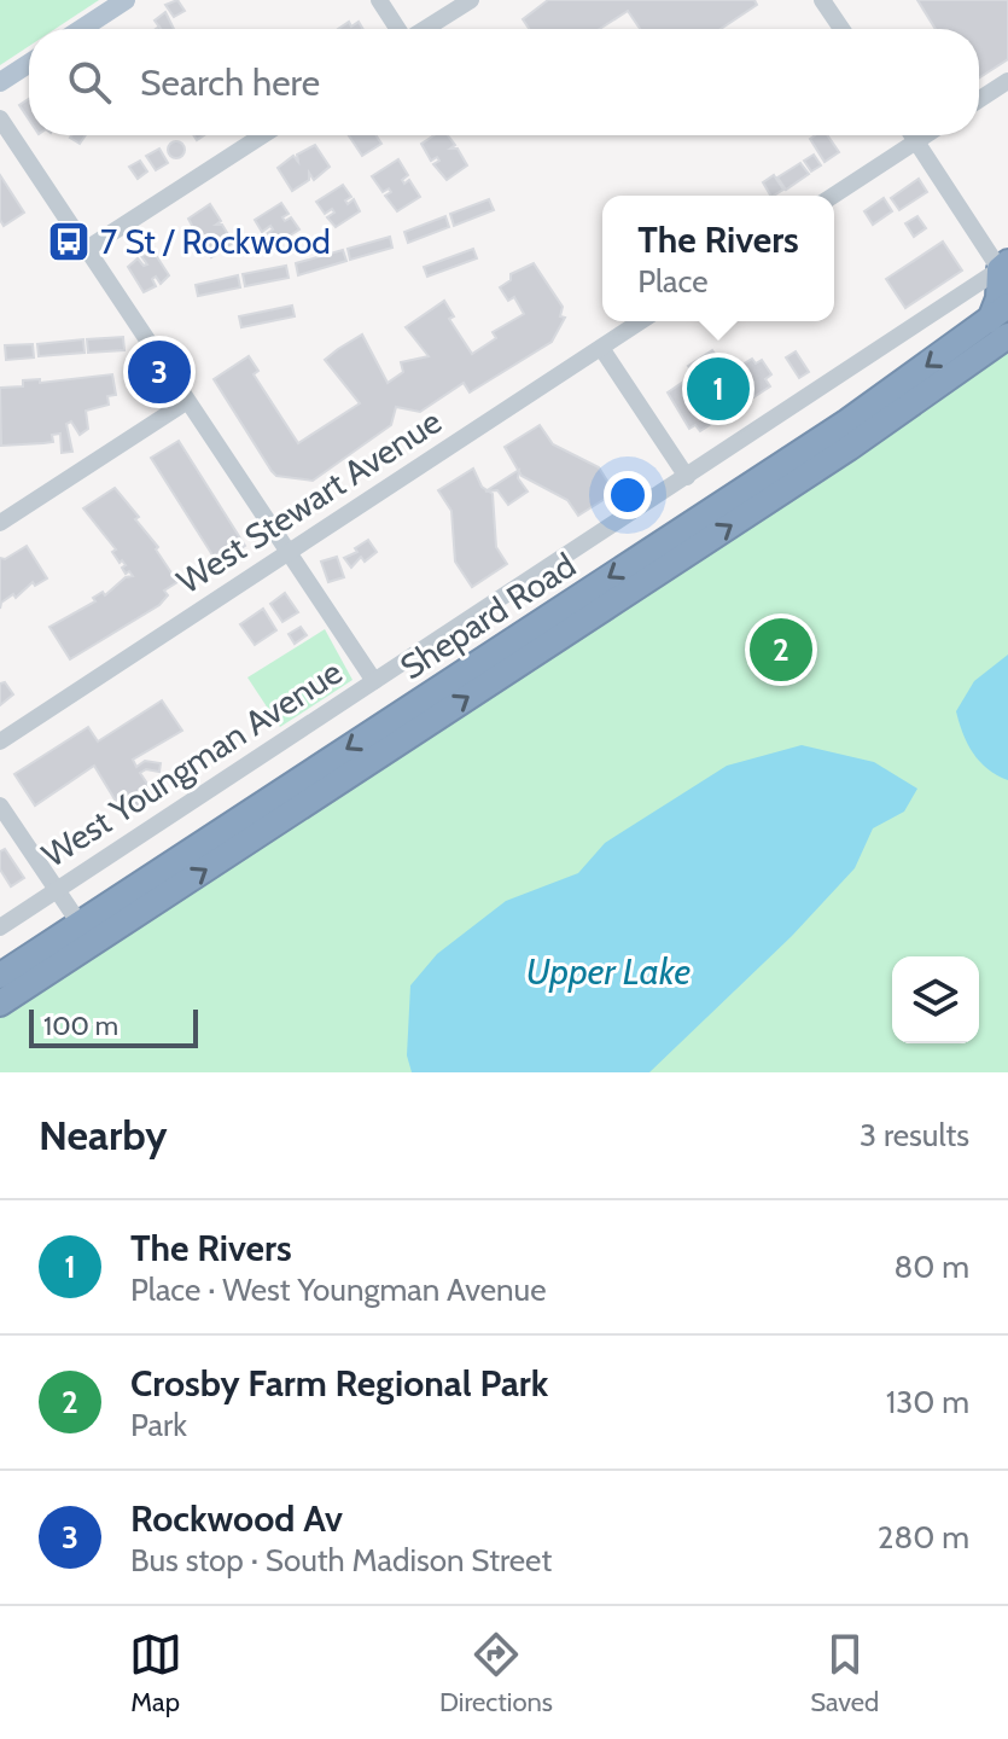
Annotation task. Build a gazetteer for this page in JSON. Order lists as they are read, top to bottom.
{
  "streets": {
    "highway": ["Shepard Road"],
    "street": ["West Stewart Avenue", "West Youngman Avenue"]
  },
  "water": ["Upper Lake"],
  "places": {
    "bus stop": ["7 St / Rockwood"]
  },
  "scale_bar": "100 m",
  "page": {
    "search": "Search here",
    "popup": ["The Rivers", "Place"],
    "pins": ["3", "1", "2"],
    "scale": "100 m",
    "heading": ["Nearby", "3 results"],
    "list": [
      {
        "mark": "1",
        "name": "The Rivers",
        "note": "Place · West Youngman Avenue",
        "value": "80 m"
      },
      {
        "mark": "2",
        "name": "Crosby Farm Regional Park",
        "note": "Park",
        "value": "130 m"
      },
      {
        "mark": "3",
        "name": "Rockwood Av",
        "note": "Bus stop · South Madison Street",
        "value": "280 m"
      }
    ],
    "nav": ["Map", "Directions", "Saved"]
  }
}
